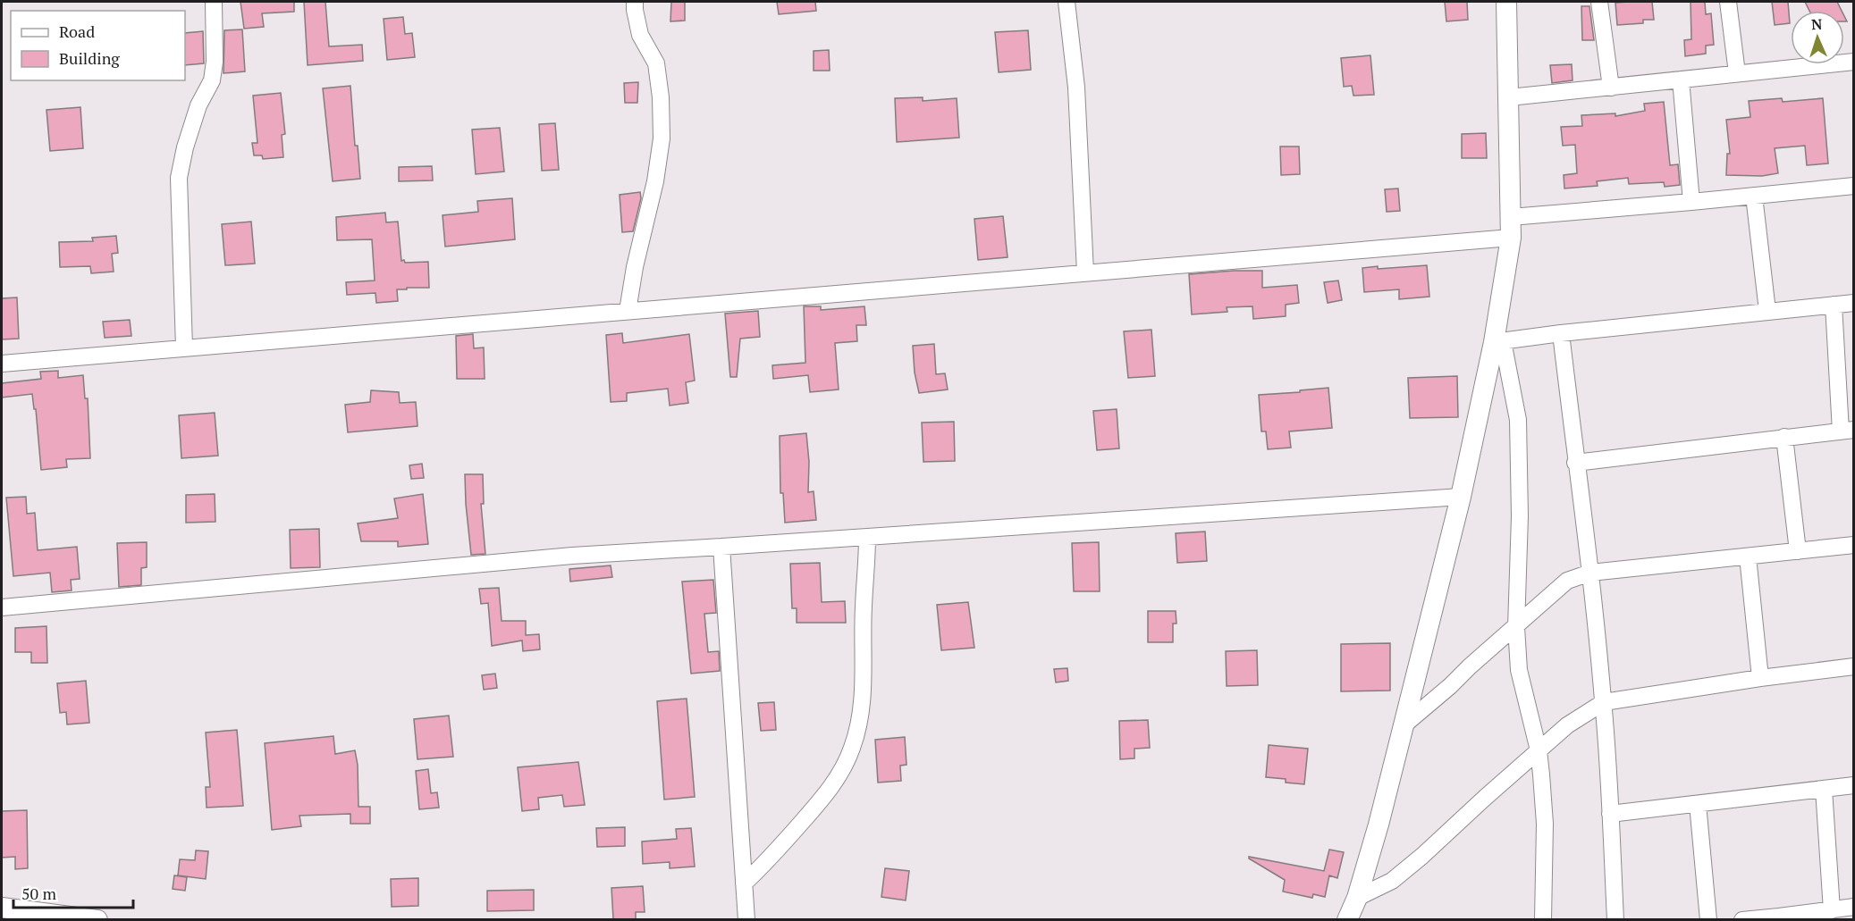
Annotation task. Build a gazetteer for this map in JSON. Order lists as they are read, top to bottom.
{
  "legend": ["Road", "Building"],
  "scale_bar": "50 m",
  "north": "top"
}
